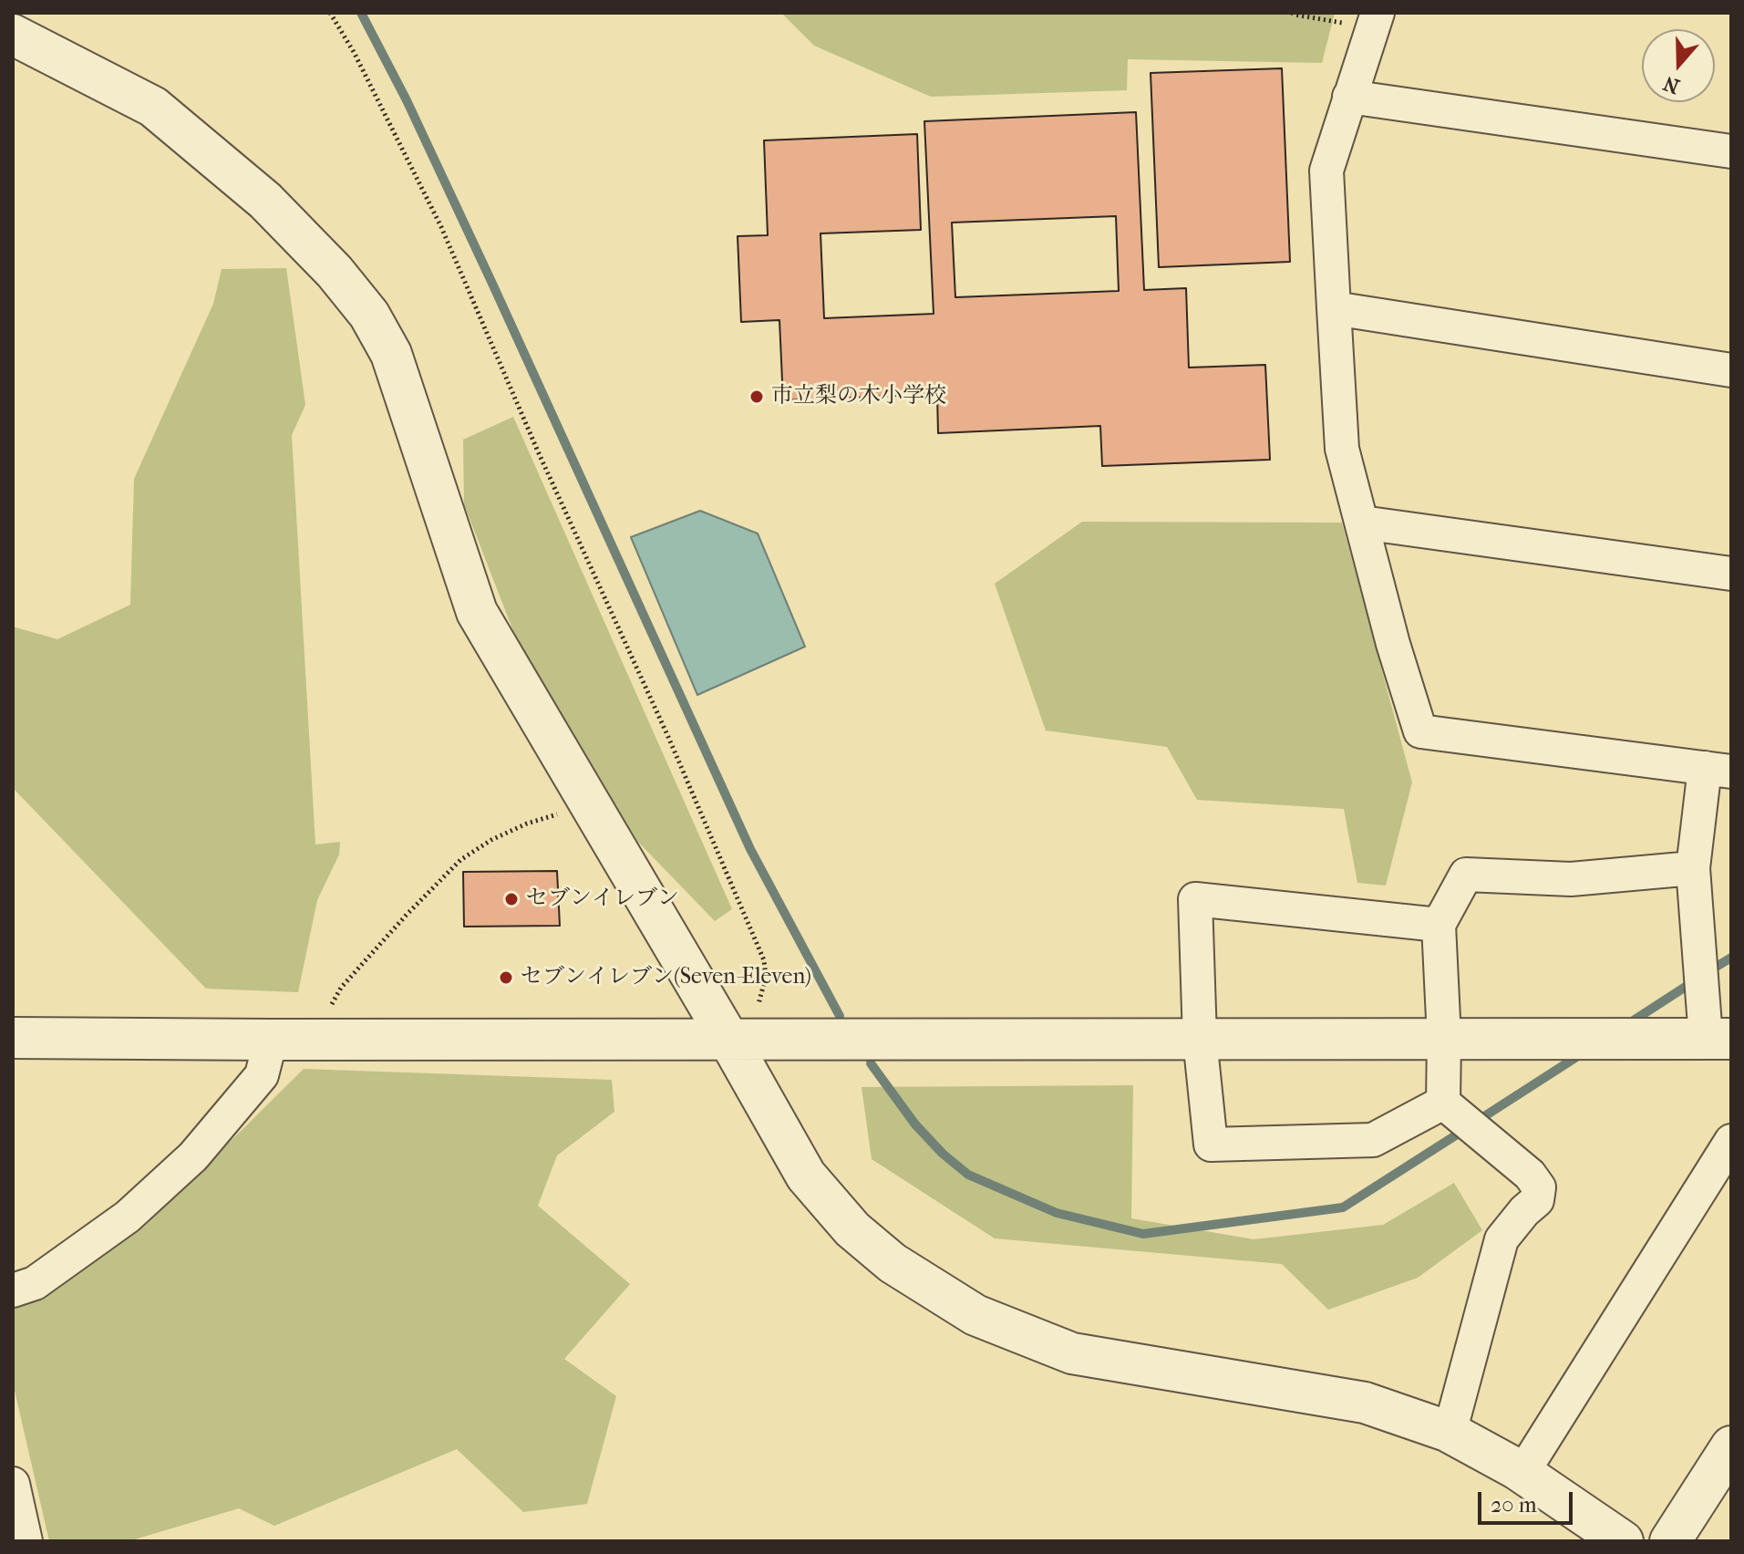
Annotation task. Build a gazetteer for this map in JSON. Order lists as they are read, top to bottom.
{
  "places": ["市立梨の木小学校", "セブンイレブン", "セブンイレブン(Seven-Eleven)"],
  "scale_bar": "20 m",
  "north": "bottom"
}
